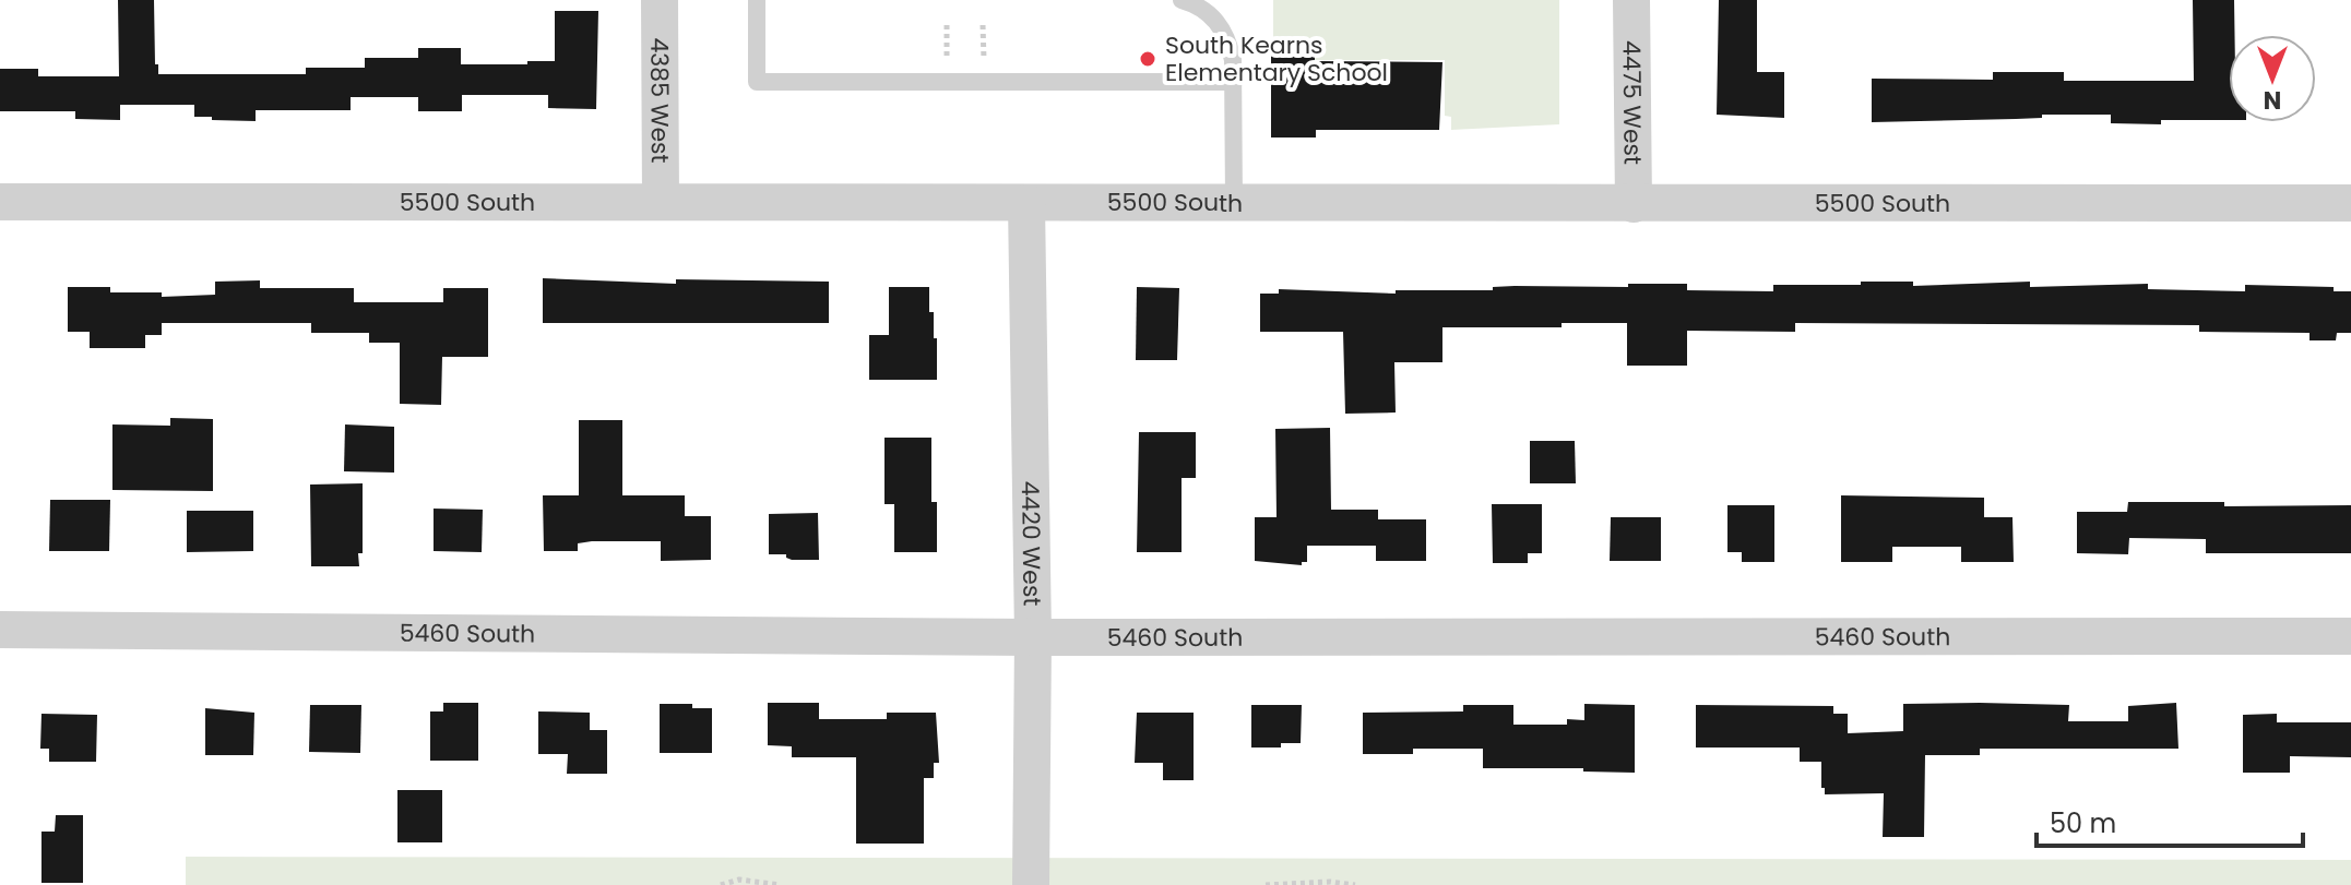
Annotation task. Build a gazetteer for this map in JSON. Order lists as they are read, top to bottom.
{
  "streets": {
    "street": [
      "4385 West",
      "4475 West",
      "5500 South",
      "4420 West",
      "5460 South"
    ]
  },
  "crossings": [
    ["4385 West", "5500 South"],
    ["4475 West", "5500 South"],
    ["5500 South", "4420 West"],
    ["4420 West", "5460 South"]
  ],
  "places": ["South Kearns Elementary School"],
  "scale_bar": "50 m",
  "north": "bottom"
}
